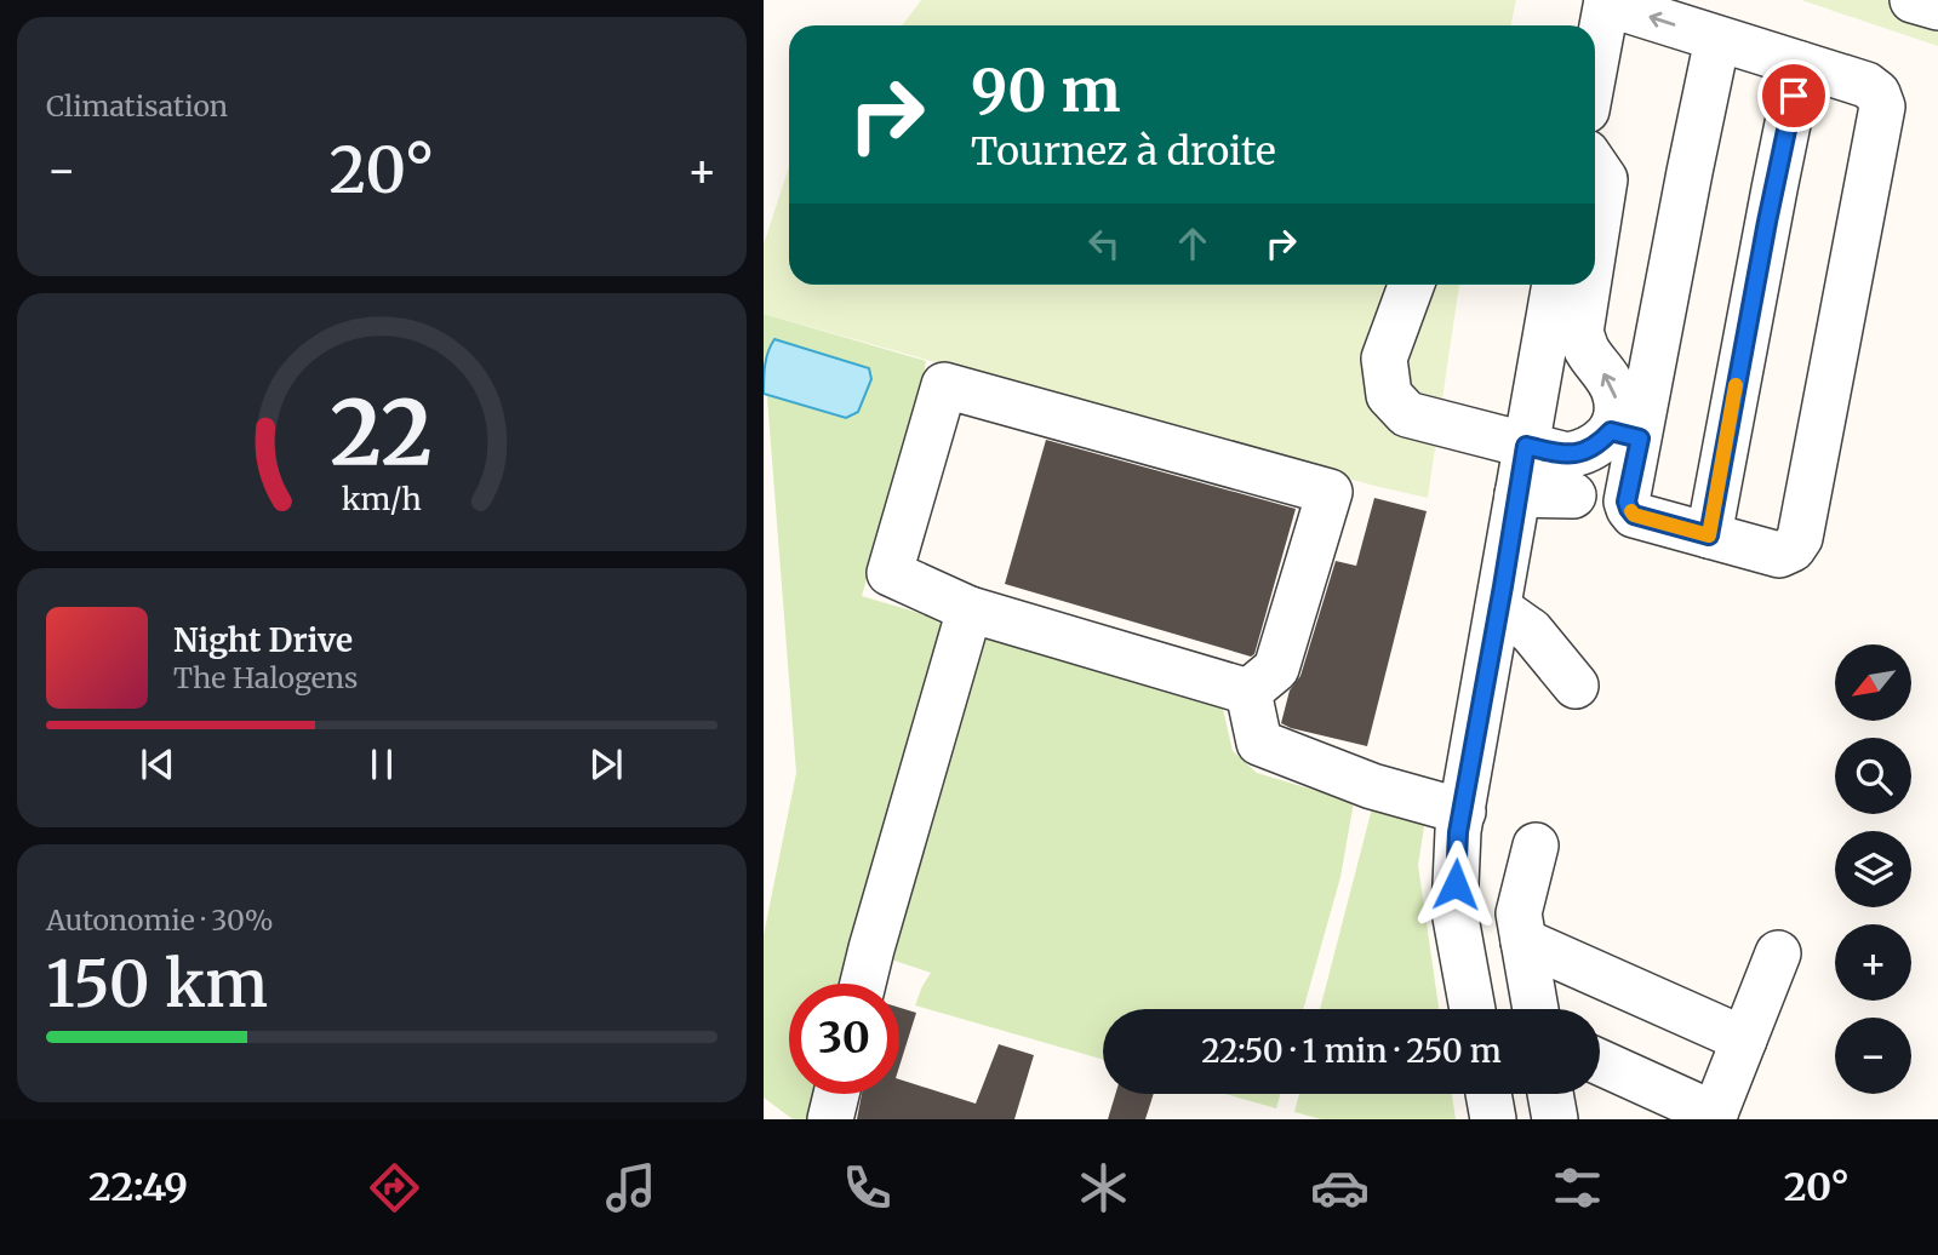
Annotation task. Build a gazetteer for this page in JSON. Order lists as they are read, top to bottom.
{
  "north": "bottom left",
  "page": {
    "tile": [
      "Climatisation",
      ["Autonomie · 30%", "150 km"]
    ],
    "turn": ["90 m", "Tournez à droite"],
    "heat": ["−", "20°", "+"],
    "song": ["Night Drive", "The Halogens"],
    "map_buttons": ["+", "−"],
    "limit": "30",
    "trip": "22:50 · 1 min · 250 m",
    "tabs": ["22:49", "20°"],
    "gauge": ["22", "km/h"]
  }
}
